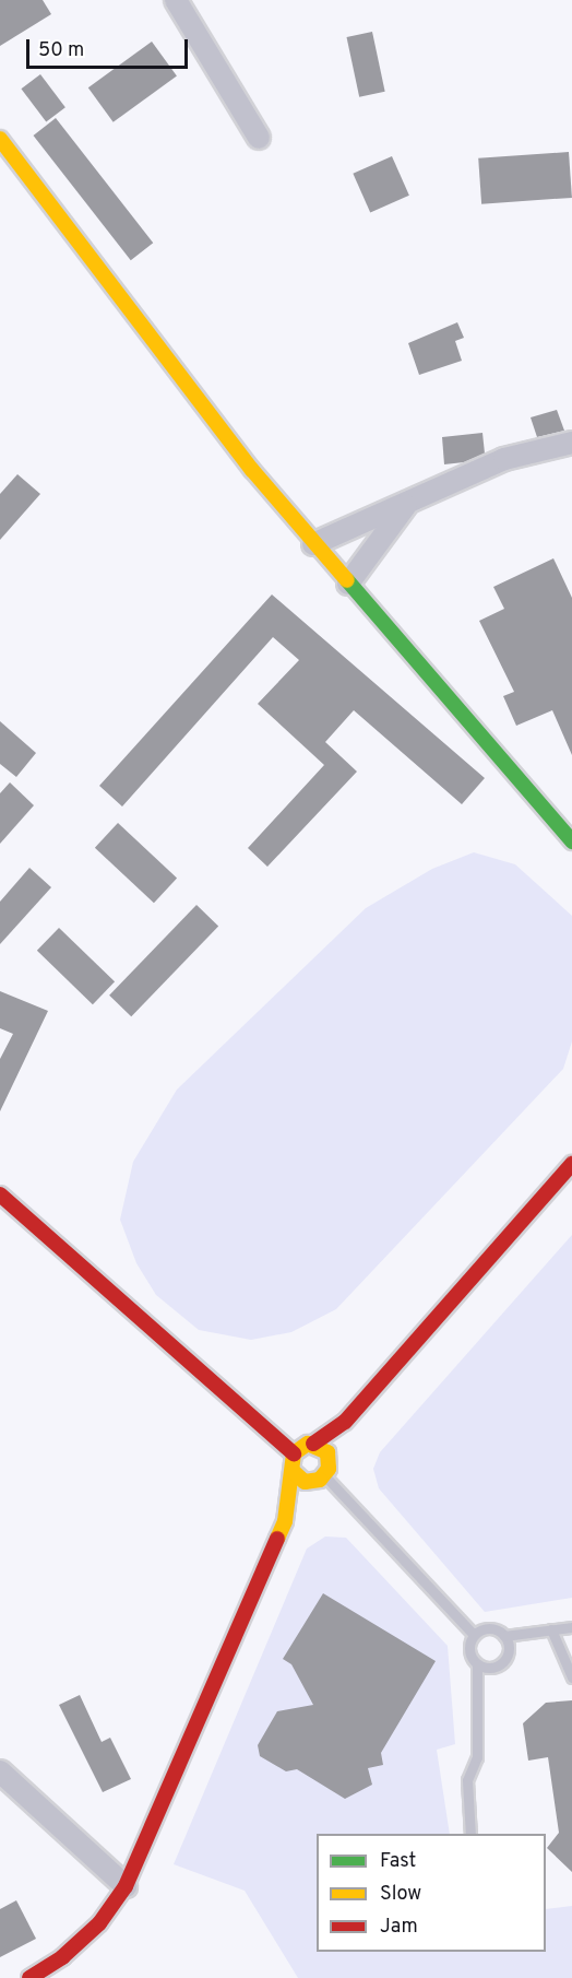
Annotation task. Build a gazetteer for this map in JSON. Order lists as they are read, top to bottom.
{
  "legend": ["Fast", "Slow", "Jam"],
  "scale_bar": "50 m"
}
